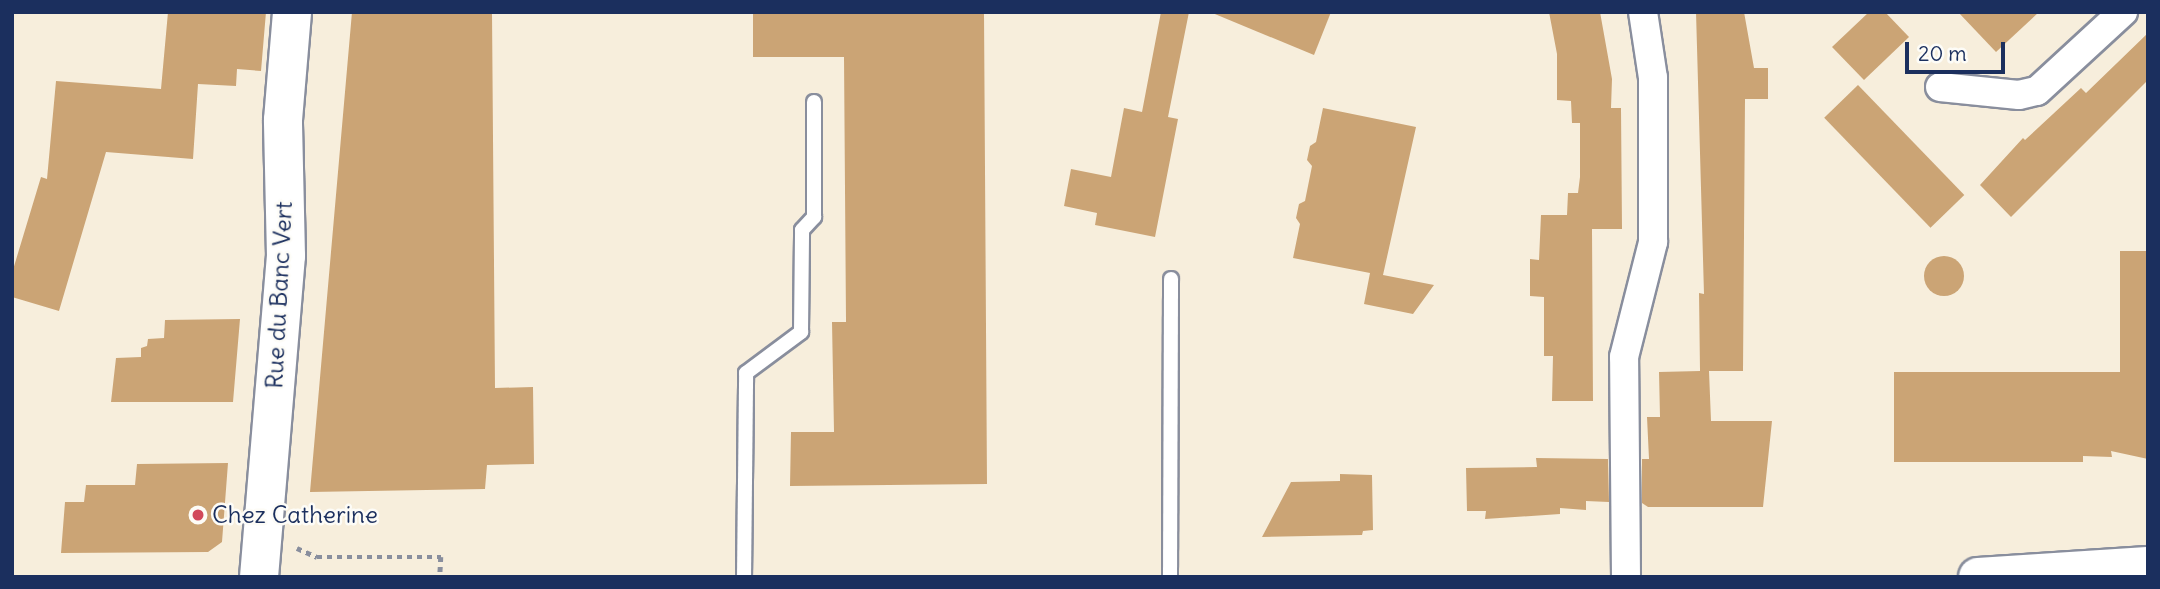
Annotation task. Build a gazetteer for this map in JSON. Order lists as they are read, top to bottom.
{
  "streets": {
    "street": ["Rue du Banc Vert"]
  },
  "places": ["Chez Catherine"],
  "scale_bar": "20 m"
}
